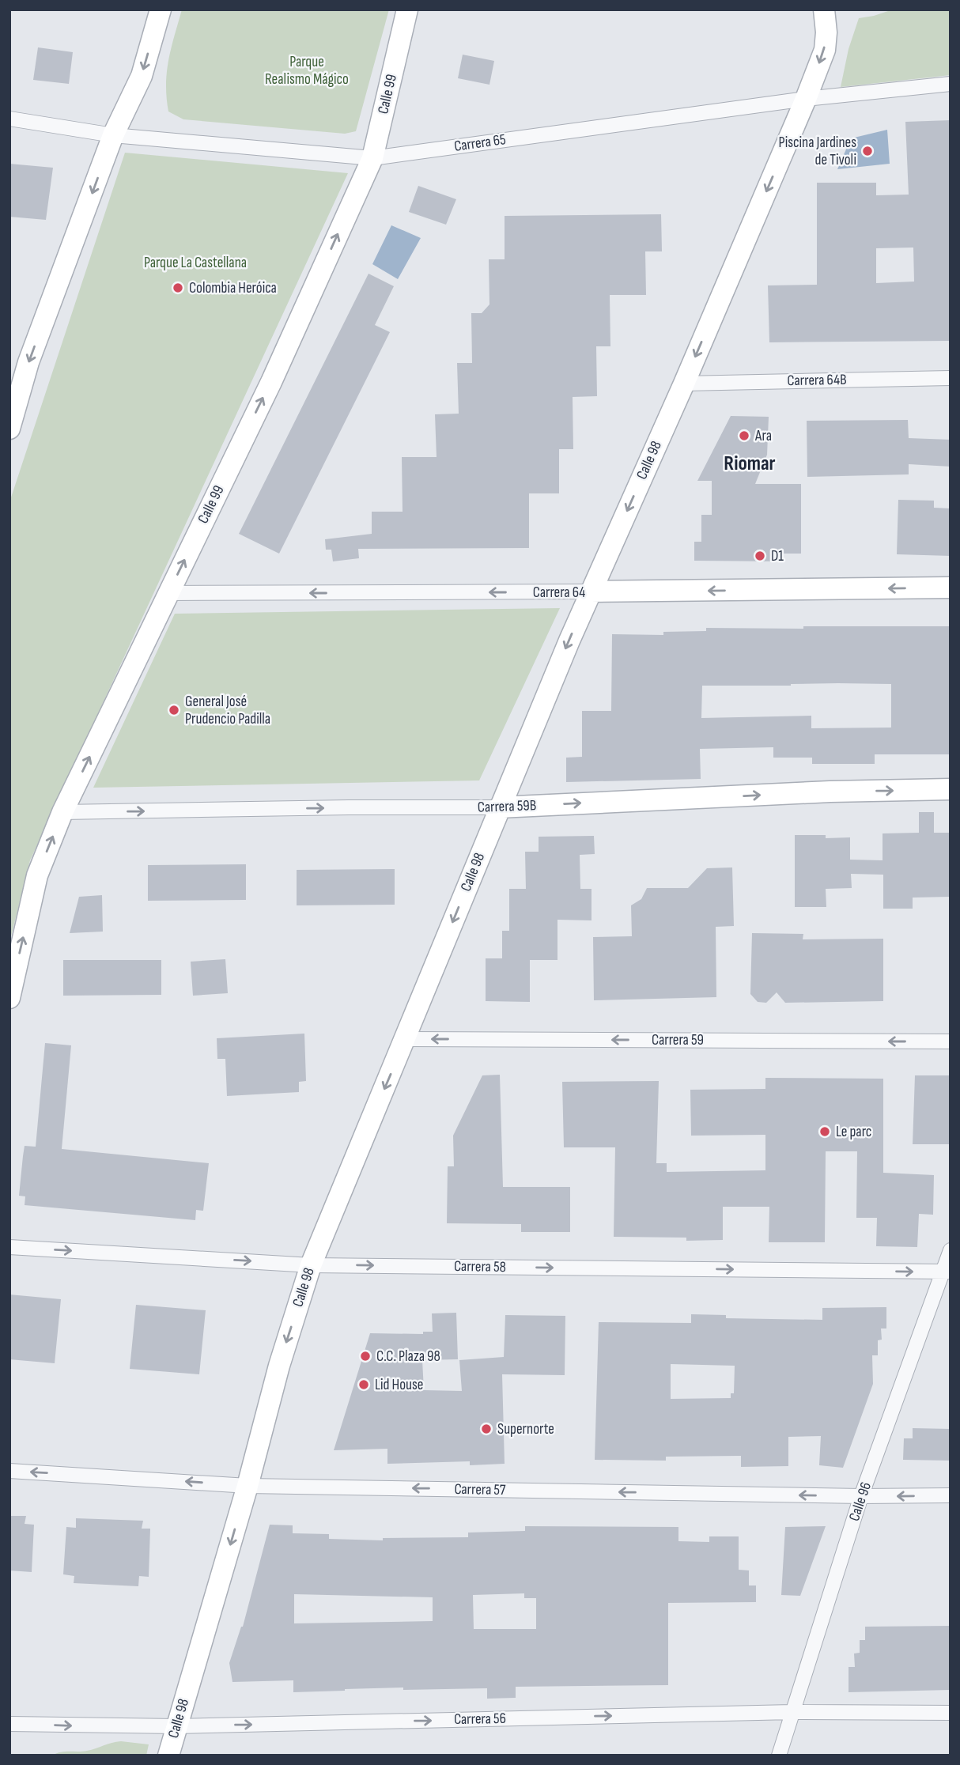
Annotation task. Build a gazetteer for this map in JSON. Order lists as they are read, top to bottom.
{
  "streets": {
    "street": [
      "Calle 99",
      "Carrera 65",
      "Carrera 64B",
      "Calle 98",
      "Carrera 64",
      "Carrera 59B",
      "Carrera 59",
      "Carrera 58",
      "Carrera 57",
      "Calle 96",
      "Carrera 56"
    ]
  },
  "crossings": [
    ["Calle 99", "Carrera 65"],
    ["Calle 99", "Carrera 64"],
    ["Calle 99", "Carrera 59B"],
    ["Carrera 65", "Calle 98"],
    ["Carrera 64B", "Calle 98"],
    ["Calle 98", "Carrera 64"],
    ["Calle 98", "Carrera 59B"],
    ["Calle 98", "Carrera 59"],
    ["Calle 98", "Carrera 58"],
    ["Calle 98", "Carrera 57"],
    ["Calle 98", "Carrera 56"],
    ["Carrera 58", "Calle 96"],
    ["Carrera 57", "Calle 96"],
    ["Calle 96", "Carrera 56"]
  ],
  "one_way": [
    "Calle 99",
    "Calle 98",
    "Carrera 64",
    "Carrera 59B",
    "Carrera 59",
    "Carrera 58",
    "Carrera 57",
    "Carrera 56"
  ],
  "districts": ["Riomar"],
  "parks": ["Parque Realismo Mágico", "Parque La Castellana"],
  "places": [
    "Piscina Jardines de Tivoli",
    "Colombia Heróica",
    "Ara",
    "D1",
    "General José Prudencio Padilla",
    "Le parc",
    "C.C. Plaza 98",
    "Lid House",
    "Supernorte"
  ]
}
